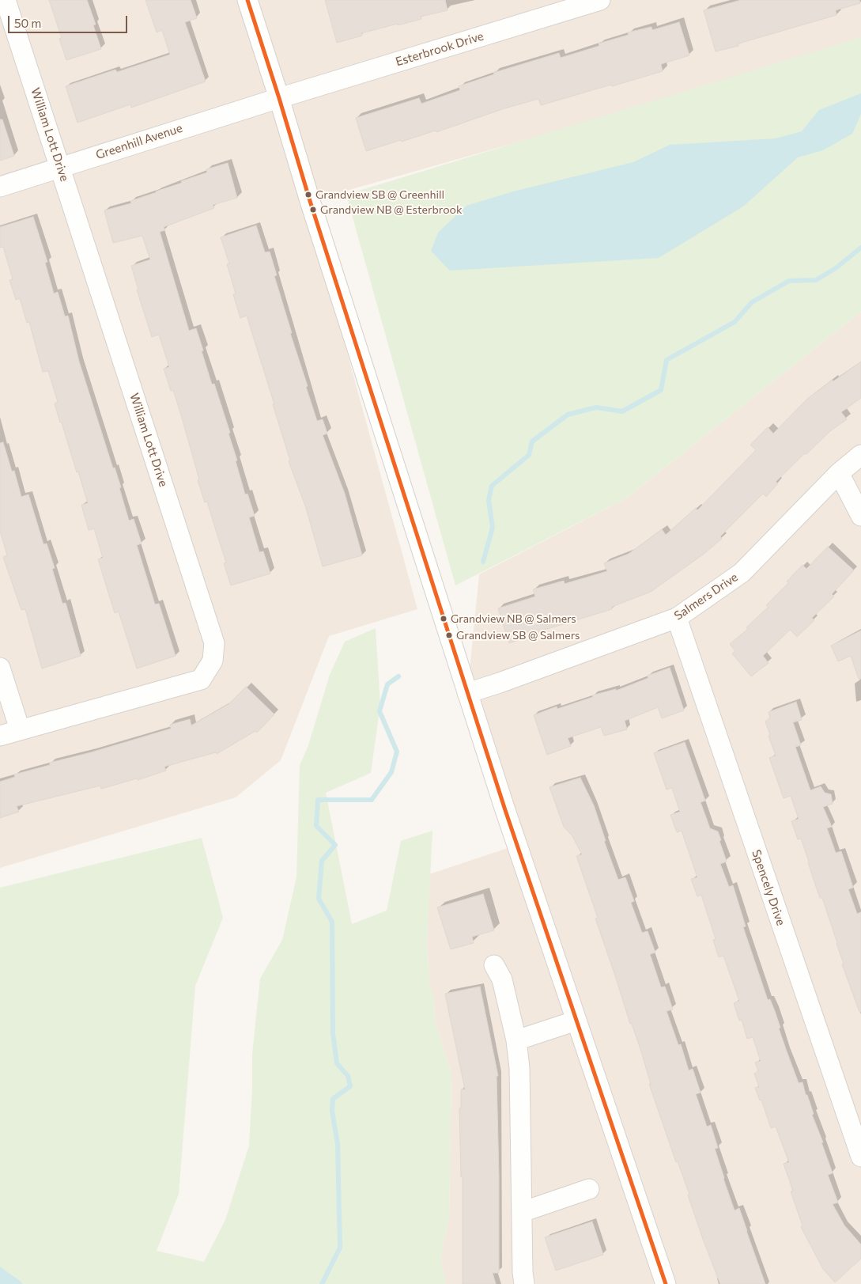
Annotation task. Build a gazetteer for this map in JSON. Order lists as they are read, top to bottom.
{
  "streets": {
    "street": [
      "Esterbrook Drive",
      "William Lott Drive",
      "Greenhill Avenue",
      "Salmers Drive",
      "Spencely Drive"
    ]
  },
  "crossings": [
    ["Esterbrook Drive", "Greenhill Avenue"],
    ["William Lott Drive", "Greenhill Avenue"],
    ["Salmers Drive", "Spencely Drive"]
  ],
  "places": [
    "Grandview SB @ Greenhill",
    "Grandview NB @ Esterbrook",
    "Grandview NB @ Salmers",
    "Grandview SB @ Salmers"
  ],
  "scale_bar": "50 m"
}
